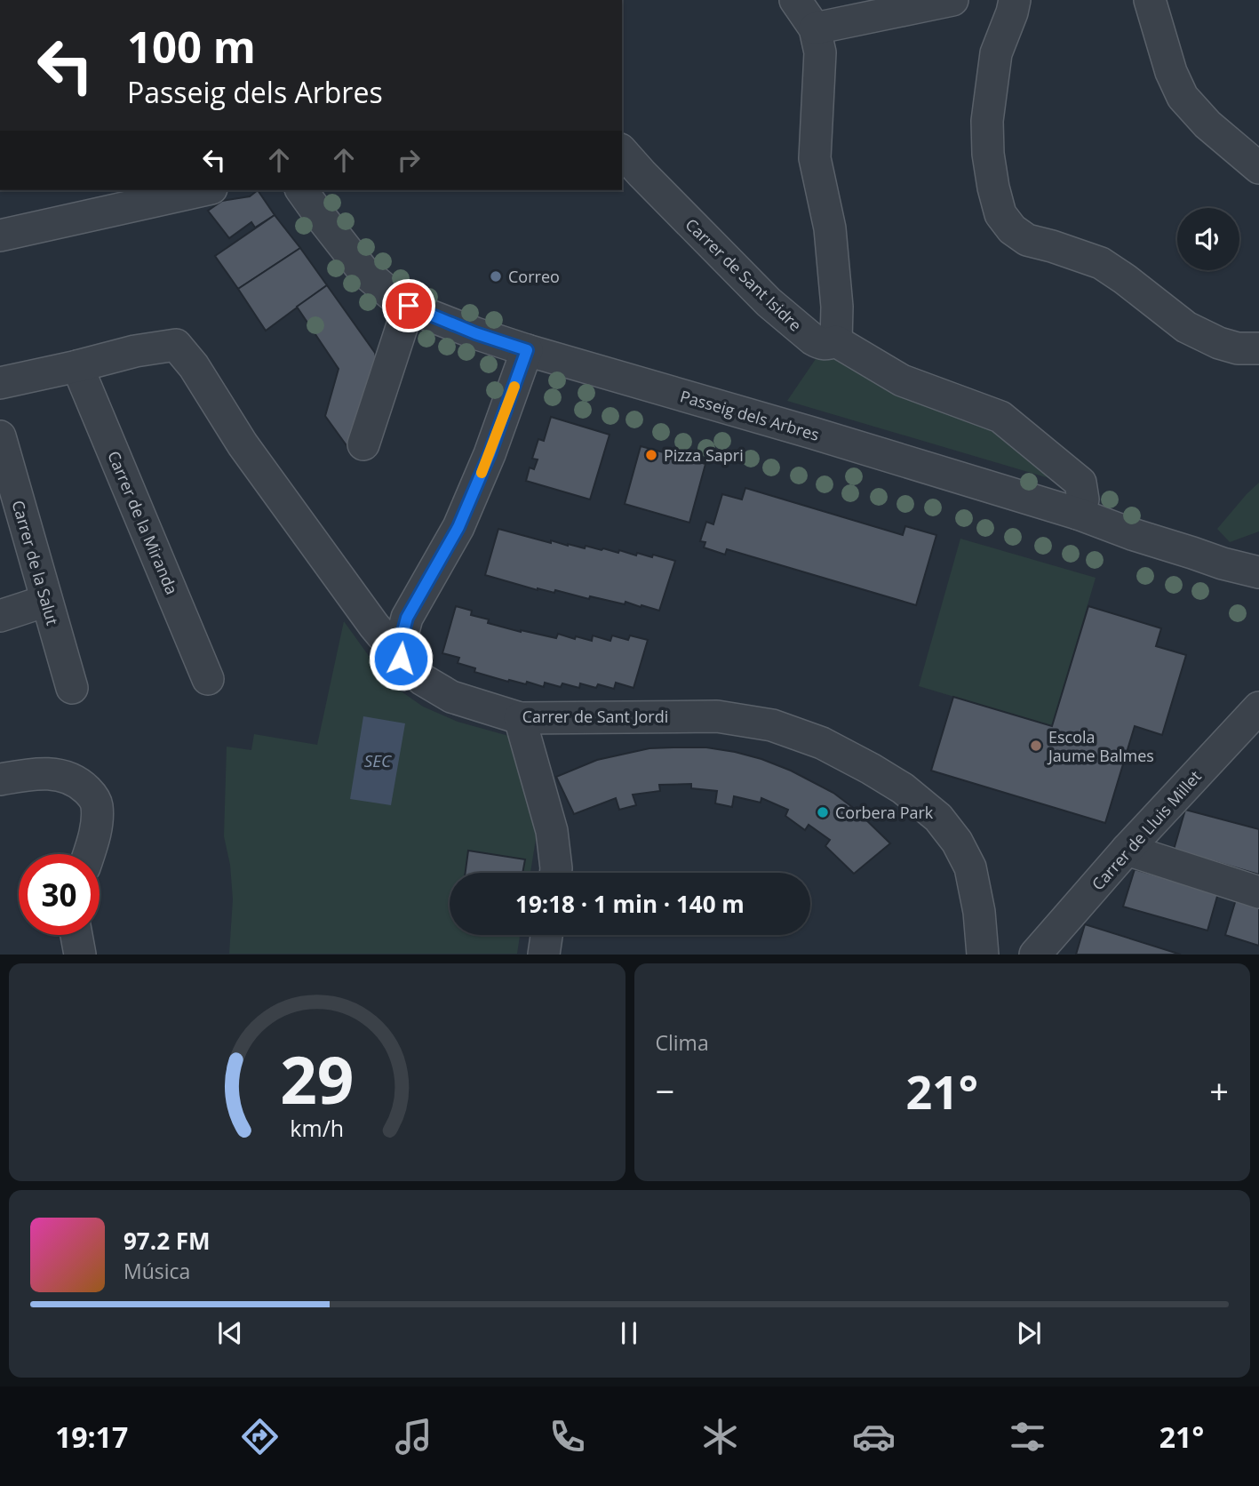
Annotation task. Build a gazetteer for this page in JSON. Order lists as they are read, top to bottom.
{
  "streets": {
    "street": [
      "Carrer de Sant Isidre",
      "Passeig dels Arbres",
      "Carrer de la Miranda",
      "Carrer de la Salut",
      "Carrer de Sant Jordi",
      "Carrer de Lluis Millet"
    ]
  },
  "crossings": [
    ["Carrer de Sant Isidre", "Passeig dels Arbres"],
    ["Carrer de la Miranda", "Carrer de Sant Jordi"]
  ],
  "water": ["SEC"],
  "places": [
    "Correo",
    "Pizza Sapri",
    "Escola Jaume Balmes",
    "Corbera Park"
  ],
  "page": {
    "turn": ["100 m", "Passeig dels Arbres"],
    "limit": "30",
    "trip": "19:18 · 1 min · 140 m",
    "tile": "Clima",
    "heat": ["−", "21°", "+"],
    "song": ["97.2 FM", "Música"],
    "tabs": ["19:17", "21°"],
    "gauge": ["29", "km/h"]
  }
}
